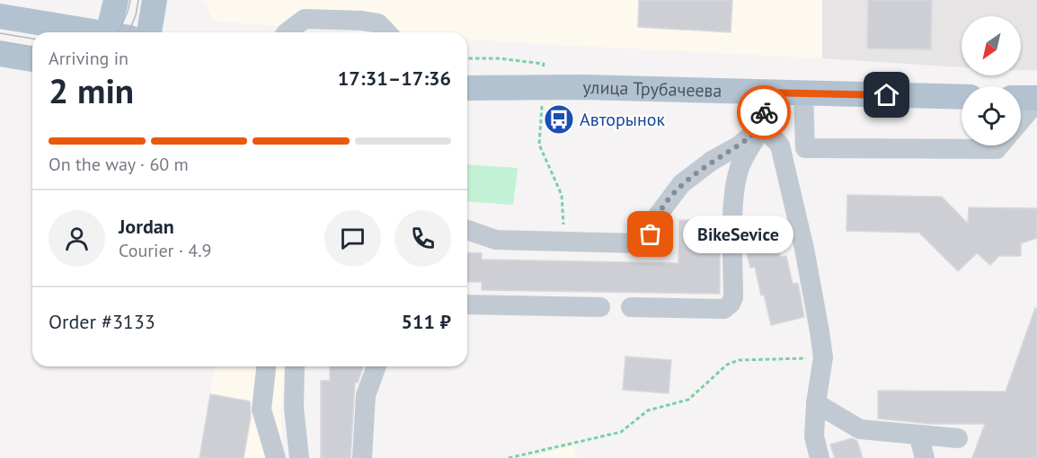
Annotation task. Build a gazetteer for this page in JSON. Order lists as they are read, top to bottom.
{
  "streets": {
    "main road": ["улица Трубачеева"]
  },
  "places": {
    "bus stop": ["Авторынок"],
    "other": ["BikeSevice"]
  },
  "north": "bottom left",
  "page": {
    "heading": ["2 min", "Arriving in", "17:31–17:36"],
    "panel": [
      "Jordan",
      "Courier · 4.9",
      "Order #3133",
      "511 ₽"
    ],
    "bar": "On the way · 60 m",
    "bubble": "BikeSevice"
  }
}
